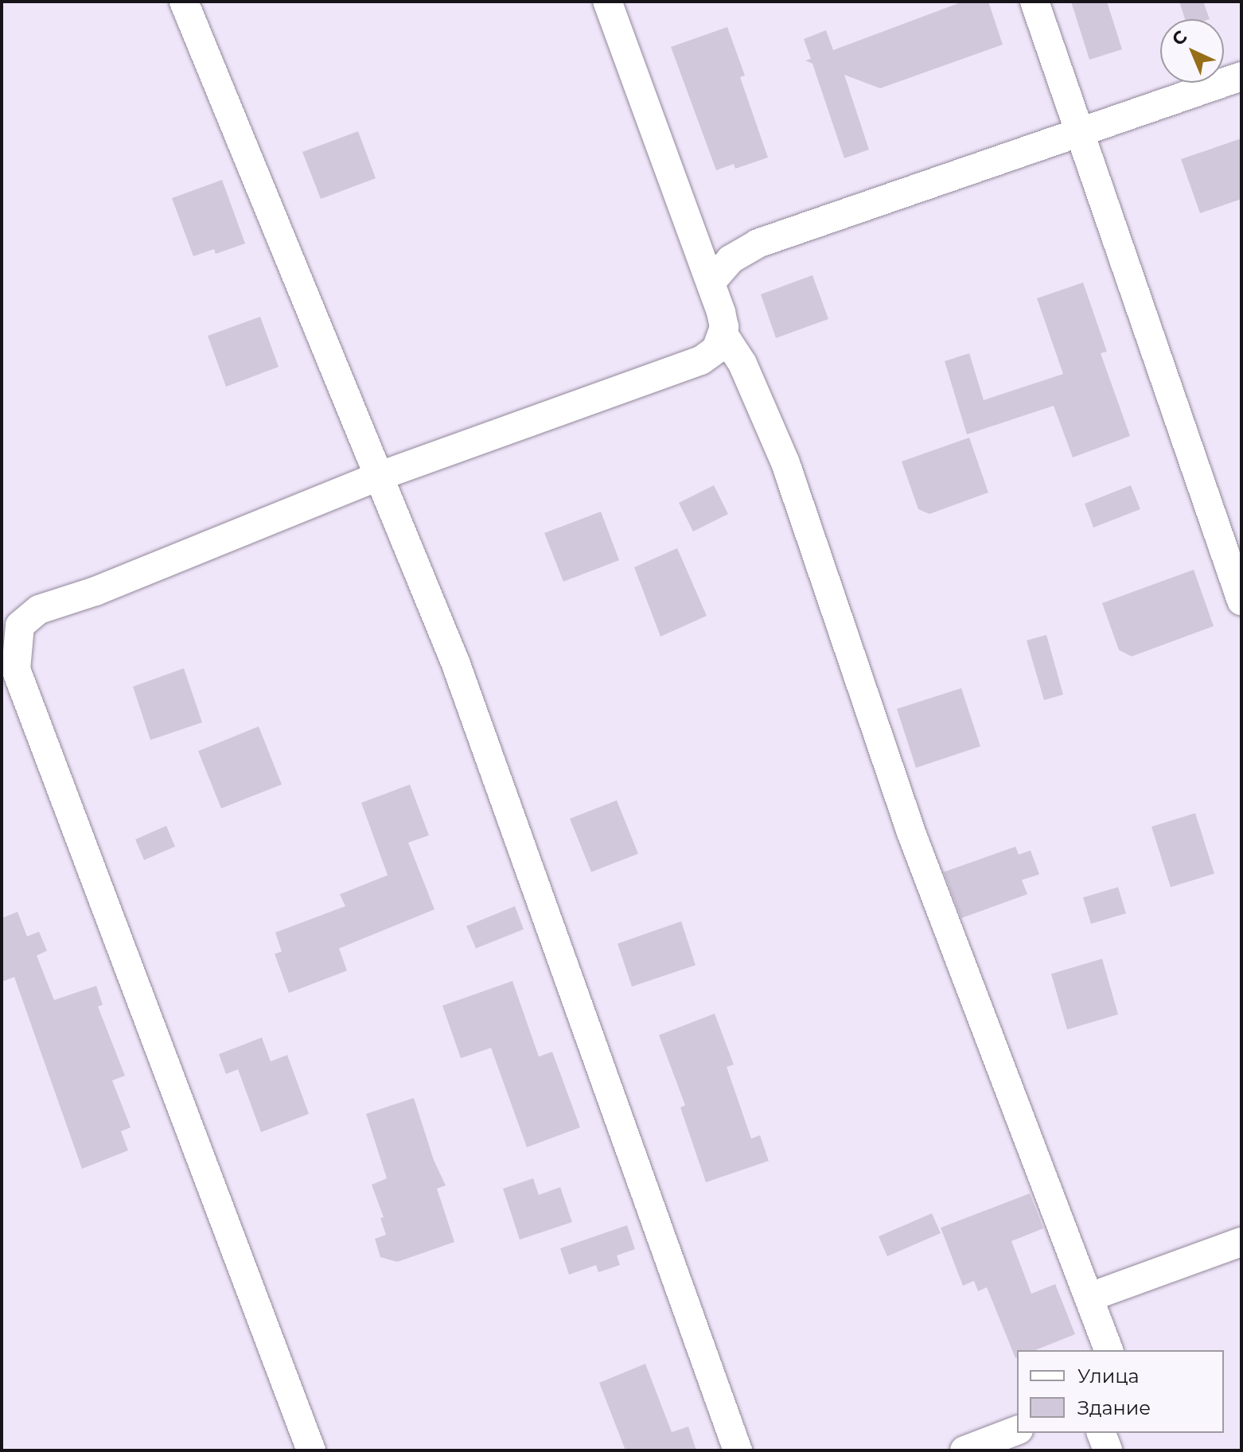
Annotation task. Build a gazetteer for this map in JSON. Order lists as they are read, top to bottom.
{
  "legend": ["Улица", "Здание"],
  "north": "top left"
}
